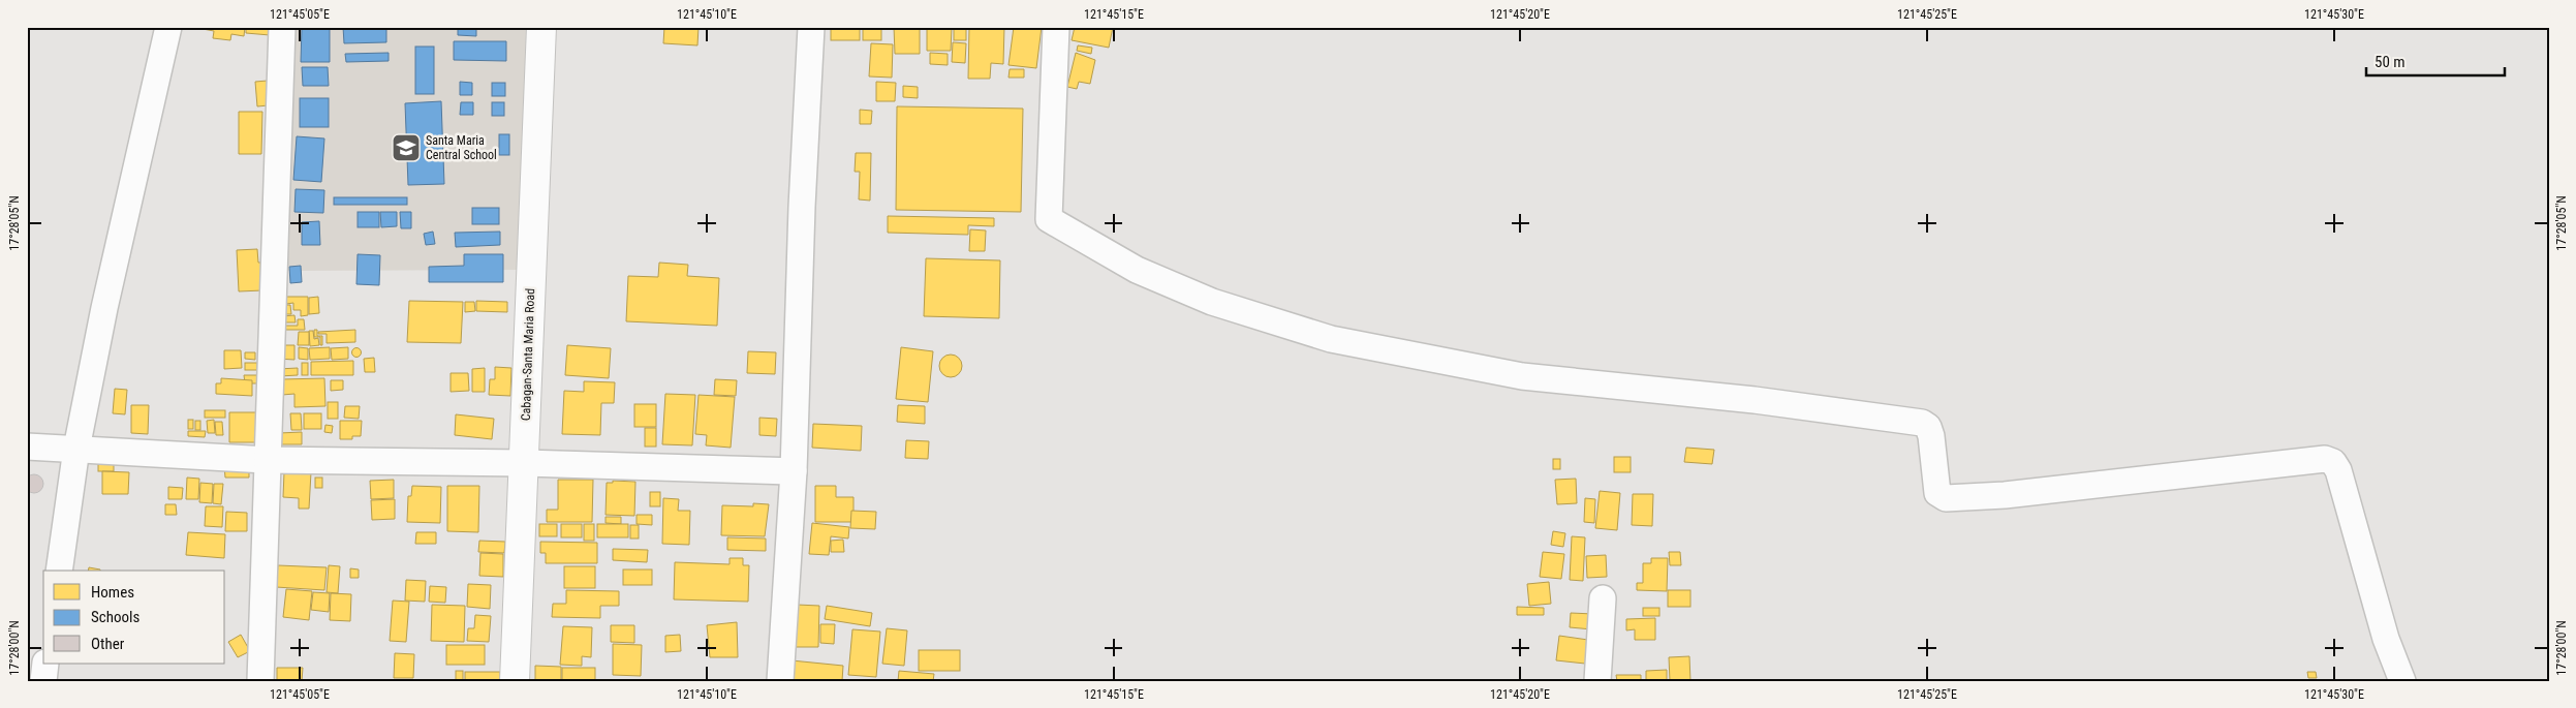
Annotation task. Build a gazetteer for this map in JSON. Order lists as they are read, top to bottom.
{
  "streets": {
    "main road": ["Cabagan-Santa Maria Road"]
  },
  "places": {
    "school or university": ["Santa Maria Central School"]
  },
  "legend": ["Homes", "Schools", "Other"],
  "scale_bar": "50 m",
  "coordinates": [
    "121°45'05\"E",
    "121°45'10\"E",
    "121°45'15\"E",
    "121°45'20\"E",
    "121°45'25\"E",
    "121°45'30\"E",
    "17°28'05\"N",
    "17°28'00\"N"
  ]
}
